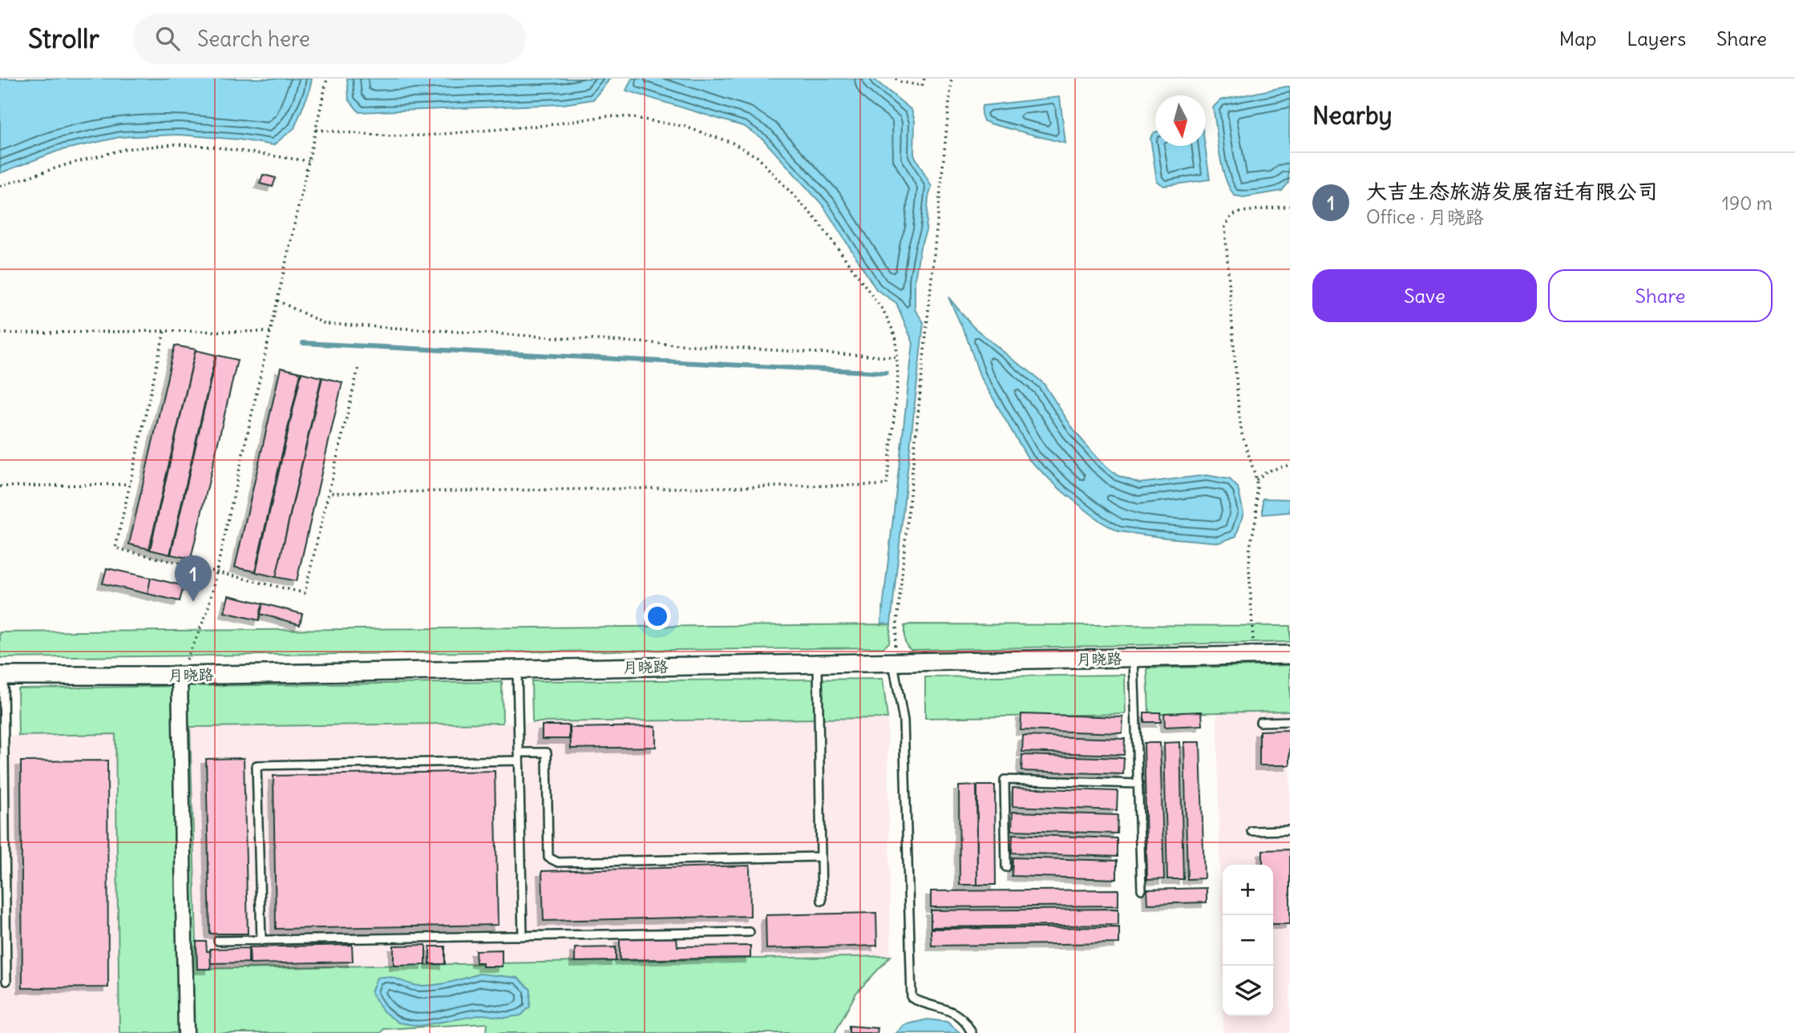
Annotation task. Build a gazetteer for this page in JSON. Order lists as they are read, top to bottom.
{
  "streets": {
    "street": ["月晓路"]
  },
  "north": "bottom",
  "page": {
    "header": "Strollr",
    "search": "Search here",
    "nav": ["Map", "Layers", "Share"],
    "heading": "Nearby",
    "list": [
      {
        "mark": "1",
        "name": "大吉生态旅游发展宿迁有限公司",
        "note": "Office · 月晓路",
        "value": "190 m"
      }
    ],
    "buttons": ["Save", "Share"],
    "pins": "1",
    "map_buttons": ["+", "−"]
  }
}
